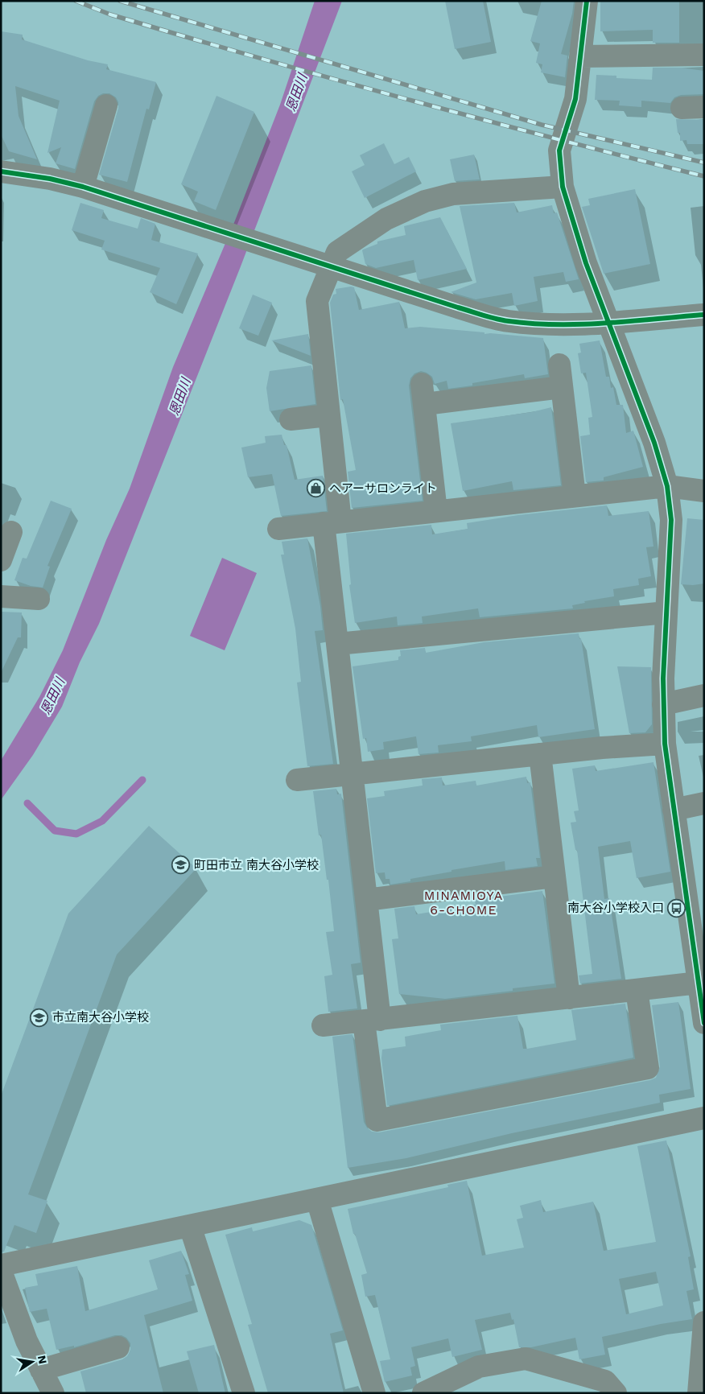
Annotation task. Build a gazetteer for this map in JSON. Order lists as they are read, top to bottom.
{
  "districts": ["MINAMIOYA 6-CHOME"],
  "water": ["恩田川"],
  "places": {
    "shop": ["ヘアーサロンライト"],
    "school or university": ["町田市立 南大谷小学校", "市立南大谷小学校"],
    "bus stop": ["南大谷小学校入口"]
  },
  "north": "right"
}
